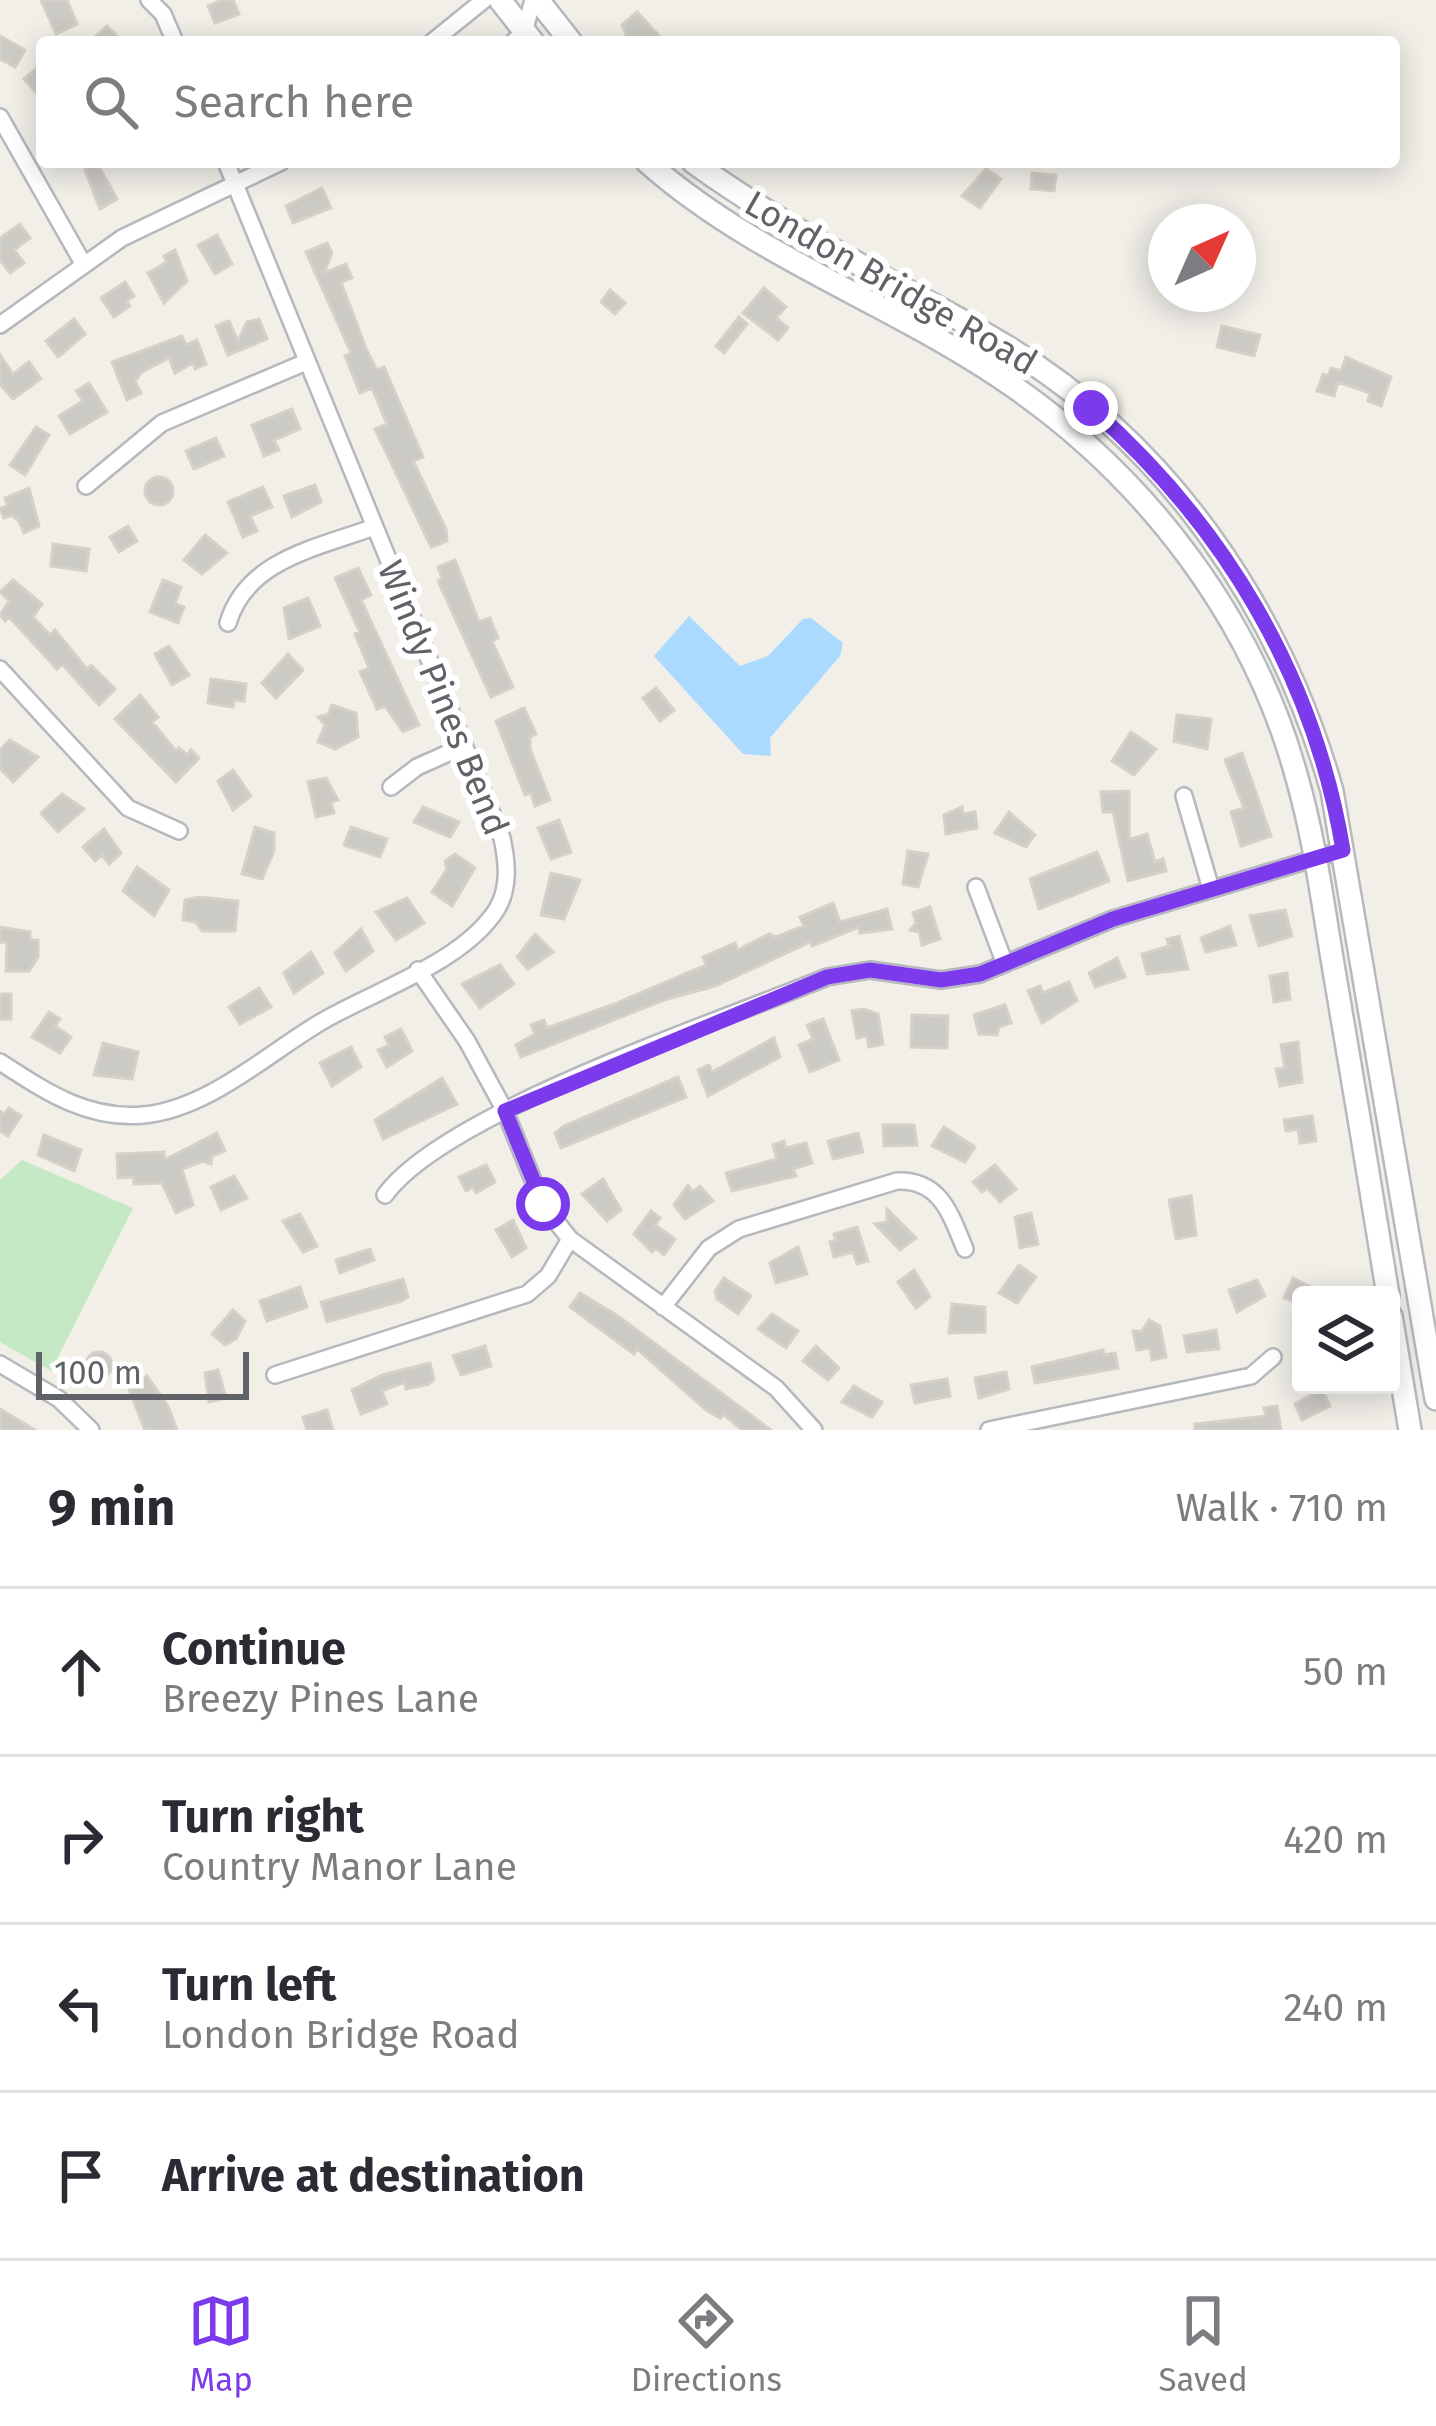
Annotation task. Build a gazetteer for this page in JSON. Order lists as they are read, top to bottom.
{
  "streets": {
    "main road": ["London Bridge Road"],
    "street": ["Windy Pines Bend"]
  },
  "scale_bar": "100 m",
  "north": "top right",
  "page": {
    "search": "Search here",
    "scale": "100 m",
    "heading": ["9 min", "Walk · 710 m"],
    "list": [
      ["Continue", "Breezy Pines Lane", "50 m"],
      ["Turn right", "Country Manor Lane", "420 m"],
      ["Turn left", "London Bridge Road", "240 m"],
      "Arrive at destination"
    ],
    "nav": ["Map", "Directions", "Saved"]
  }
}
